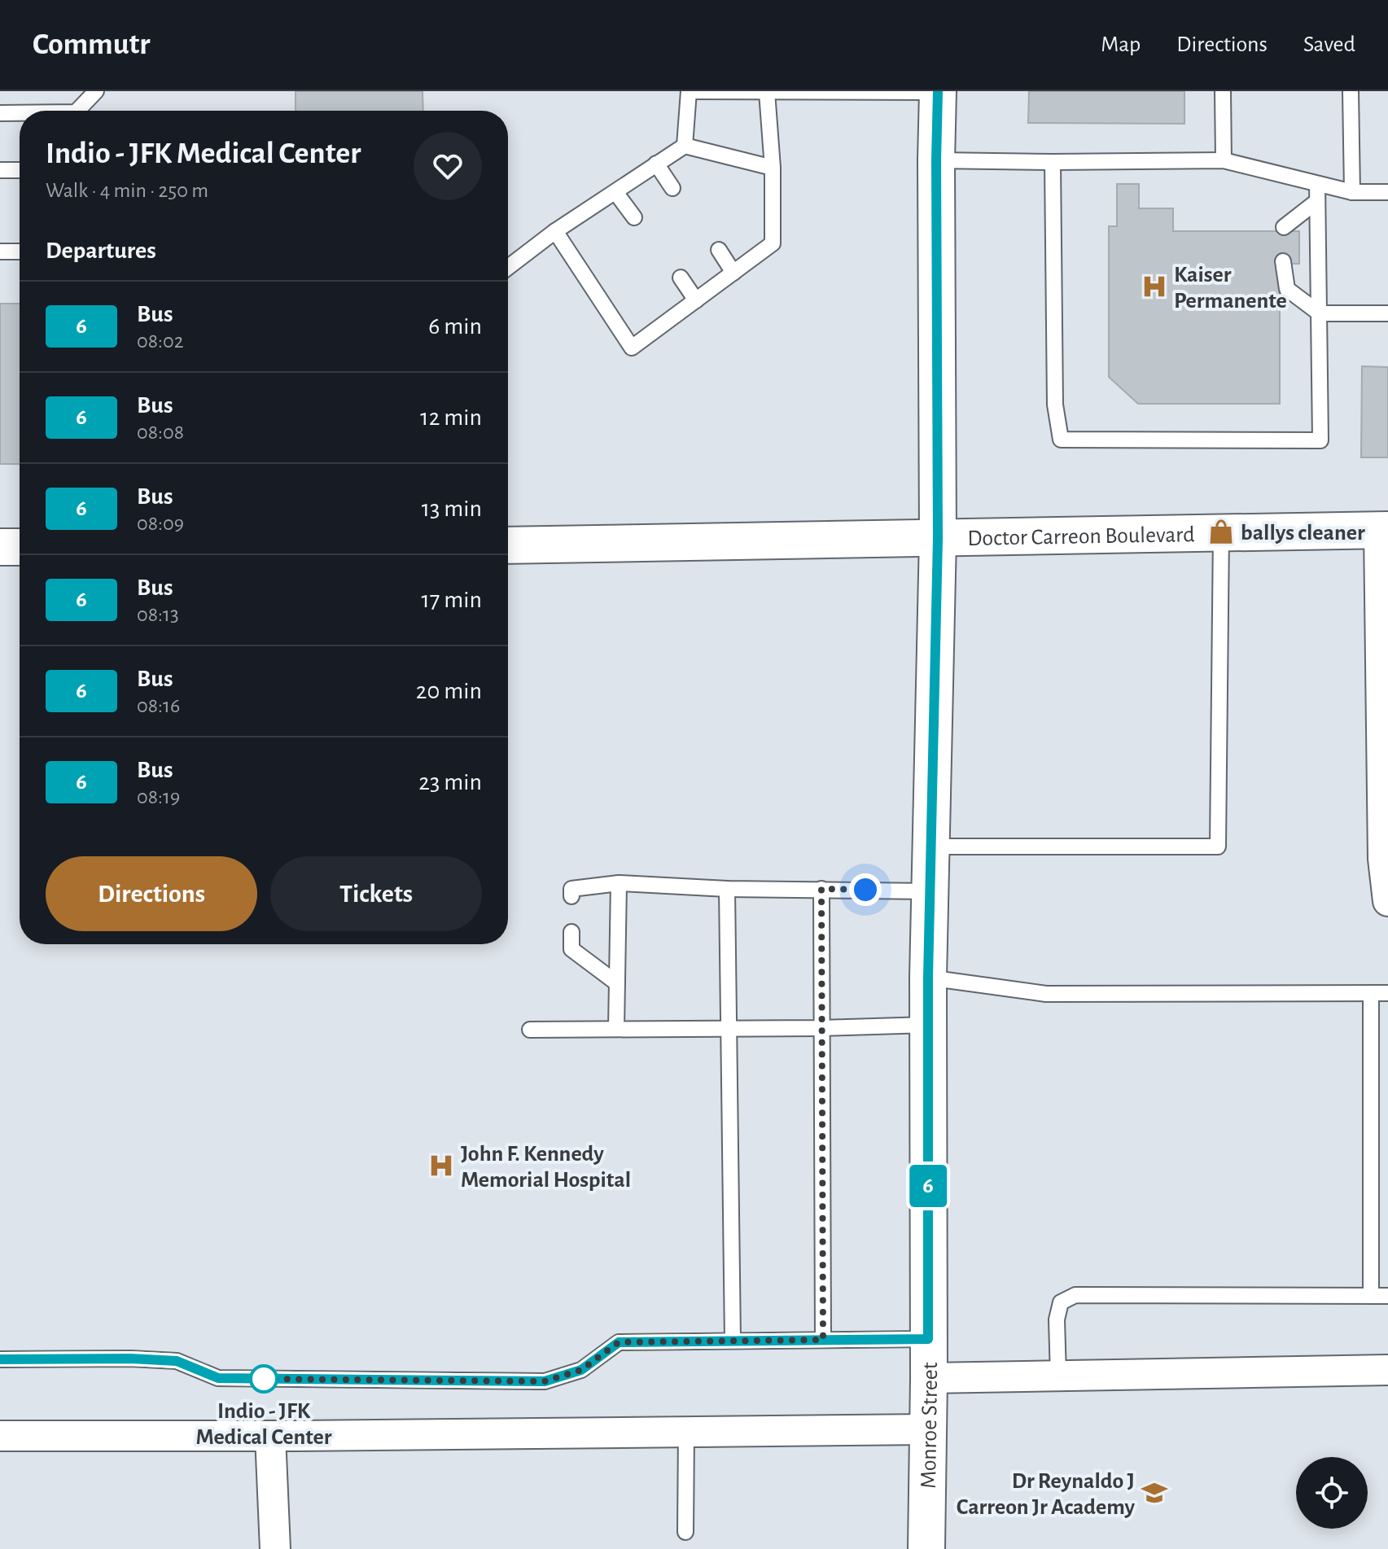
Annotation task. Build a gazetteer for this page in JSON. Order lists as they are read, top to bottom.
{
  "streets": {
    "main road": ["Doctor Carreon Boulevard", "Monroe Street"]
  },
  "crossings": [
    ["Doctor Carreon Boulevard", "Monroe Street"]
  ],
  "places": {
    "hospital": ["Kaiser Permanente", "John F. Kennedy Memorial Hospital"],
    "shop": ["ballys cleaner"],
    "other": ["Indio - JFK Medical Center"],
    "school or university": ["Dr Reynaldo J Carreon Jr Academy"]
  },
  "lines": ["bus line 6"],
  "page": {
    "header": "Commutr",
    "nav": ["Map", "Directions", "Saved"],
    "on_map": "6",
    "heading": [
      ["Indio - JFK Medical Center", "Walk · 4 min · 250 m"],
      "Departures"
    ],
    "list": [
      {
        "mark": "6",
        "name": "Bus",
        "note": "08:02",
        "value": "6 min"
      },
      {
        "mark": "6",
        "name": "Bus",
        "note": "08:08",
        "value": "12 min"
      },
      {
        "mark": "6",
        "name": "Bus",
        "note": "08:09",
        "value": "13 min"
      },
      {
        "mark": "6",
        "name": "Bus",
        "note": "08:13",
        "value": "17 min"
      },
      {
        "mark": "6",
        "name": "Bus",
        "note": "08:16",
        "value": "20 min"
      },
      {
        "mark": "6",
        "name": "Bus",
        "note": "08:19",
        "value": "23 min"
      }
    ],
    "buttons": ["Directions", "Tickets"]
  }
}
